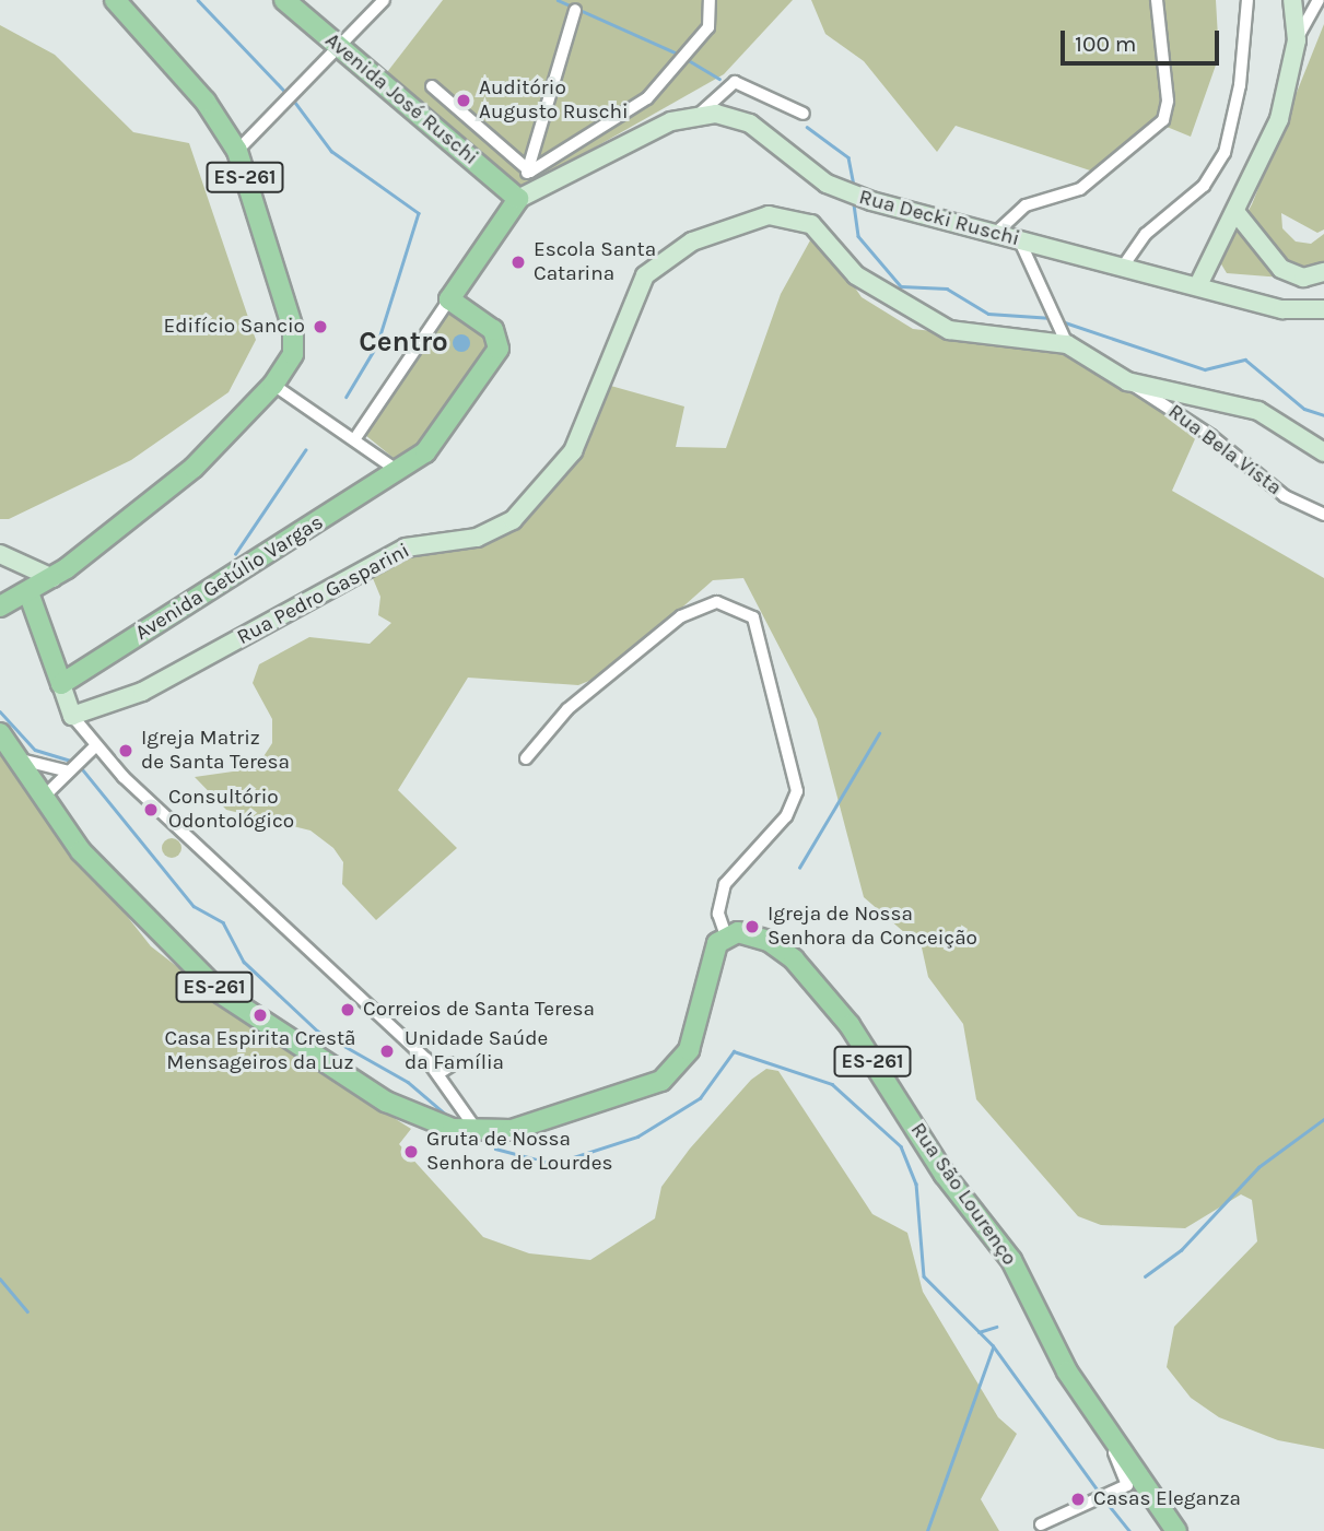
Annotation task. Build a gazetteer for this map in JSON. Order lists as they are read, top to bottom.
{
  "streets": {
    "main road": [
      "Avenida José Ruschi",
      "ES-261",
      "Avenida Getúlio Vargas",
      "Rua São Lourenço"
    ],
    "street": ["Rua Decki Ruschi", "Rua Bela Vista", "Rua Pedro Gasparini"]
  },
  "crossings": [
    ["ES-261", "Rua São Lourenço"]
  ],
  "districts": ["Centro"],
  "places": [
    "Auditório Augusto Ruschi",
    "Escola Santa Catarina",
    "Edifício Sancio",
    "Igreja Matriz de Santa Teresa",
    "Consultório Odontológico",
    "Igreja de Nossa Senhora da Conceição",
    "Correios de Santa Teresa",
    "Casa Espirita Crestã Mensageiros da Luz",
    "Unidade Saúde da Família",
    "Gruta de Nossa Senhora de Lourdes",
    "Casas Eleganza"
  ],
  "scale_bar": "100 m"
}
